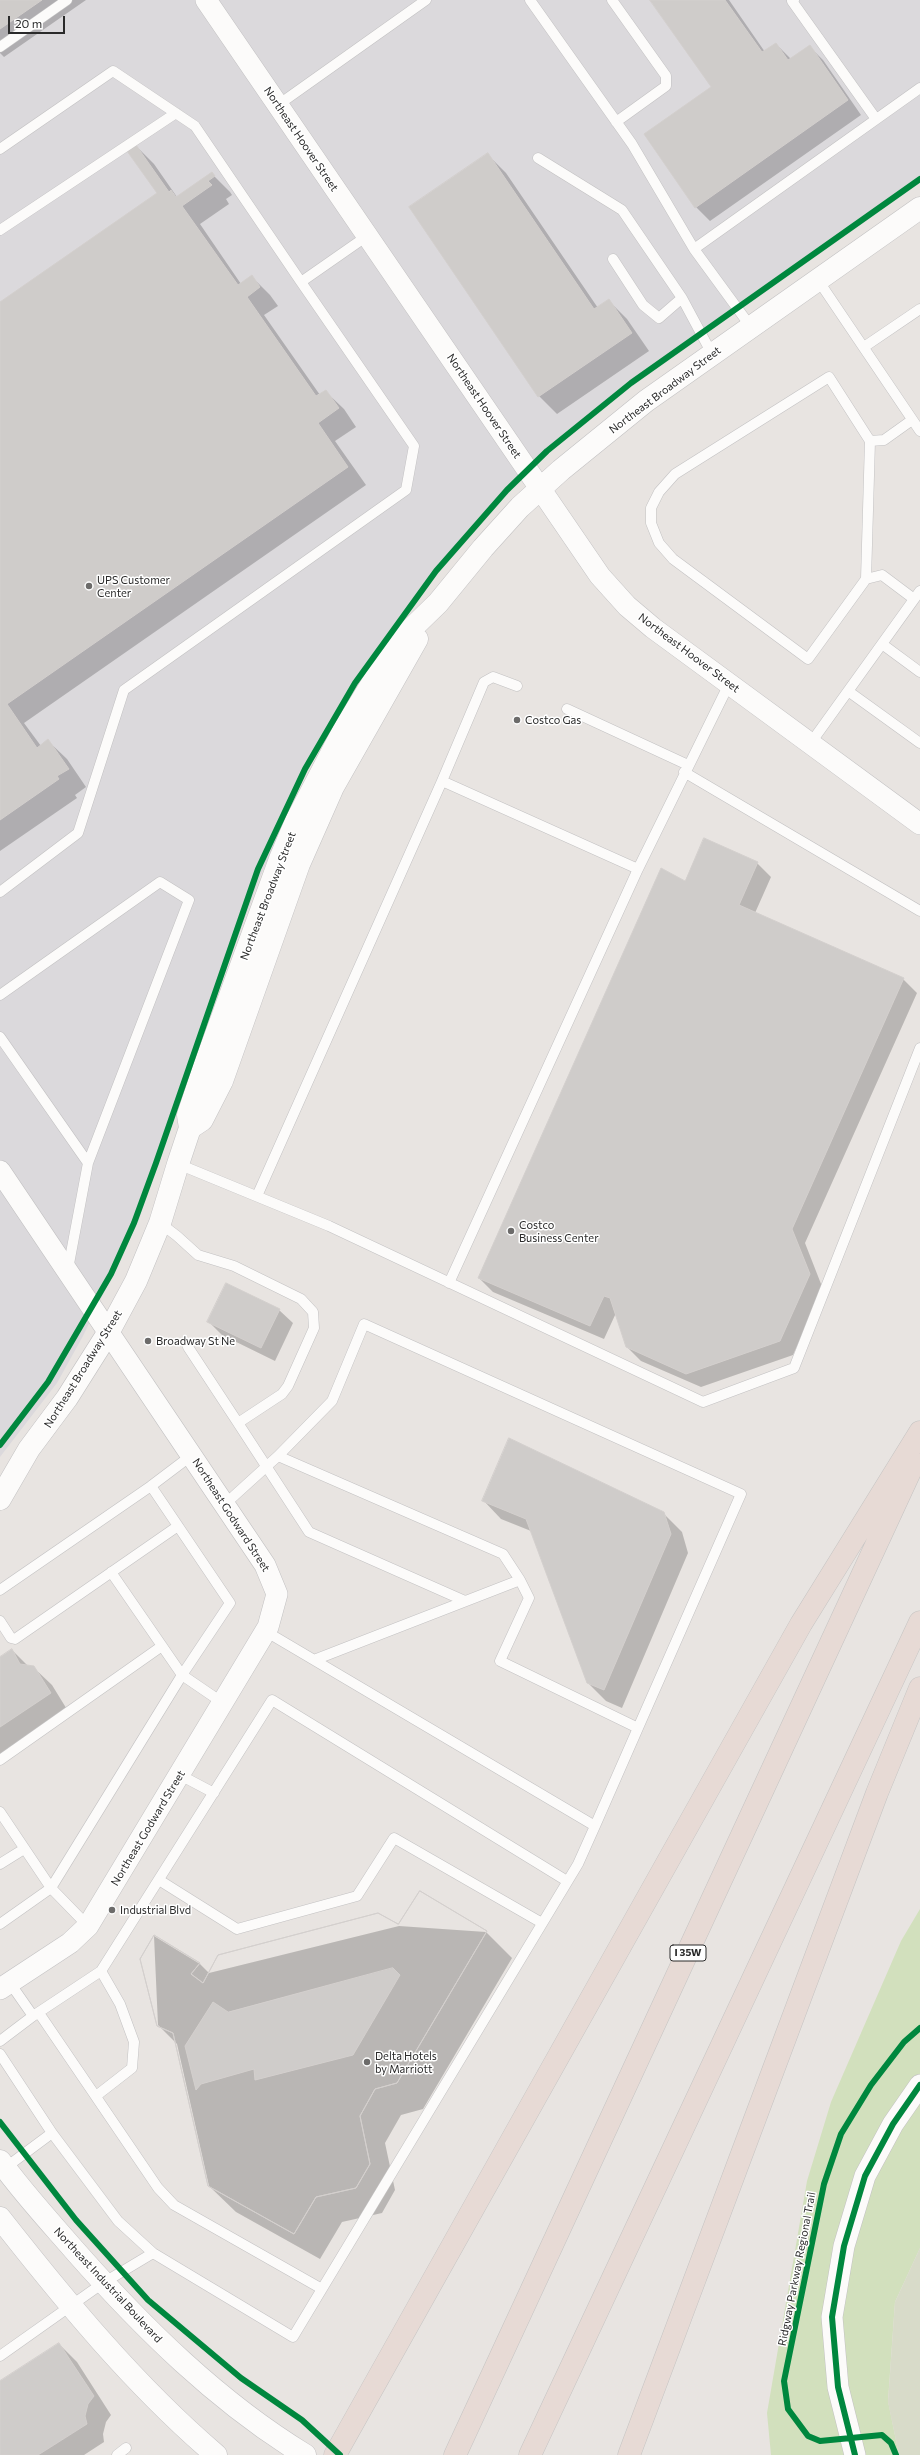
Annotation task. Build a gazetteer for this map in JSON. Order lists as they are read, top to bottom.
{
  "streets": {
    "highway": ["I 35W"],
    "main road": ["Northeast Broadway Street", "Northeast Industrial Boulevard"],
    "street": ["Northeast Hoover Street", "Northeast Godward Street"],
    "cycle path": ["Ridgway Parkway Regional Trail"]
  },
  "crossings": [
    ["Northeast Hoover Street", "Northeast Broadway Street"],
    ["Northeast Broadway Street", "Northeast Godward Street"]
  ],
  "places": [
    "UPS Customer Center",
    "Costco Gas",
    "Costco Business Center",
    "Broadway St Ne",
    "Industrial Blvd",
    "Delta Hotels by Marriott"
  ],
  "scale_bar": "20 m"
}
